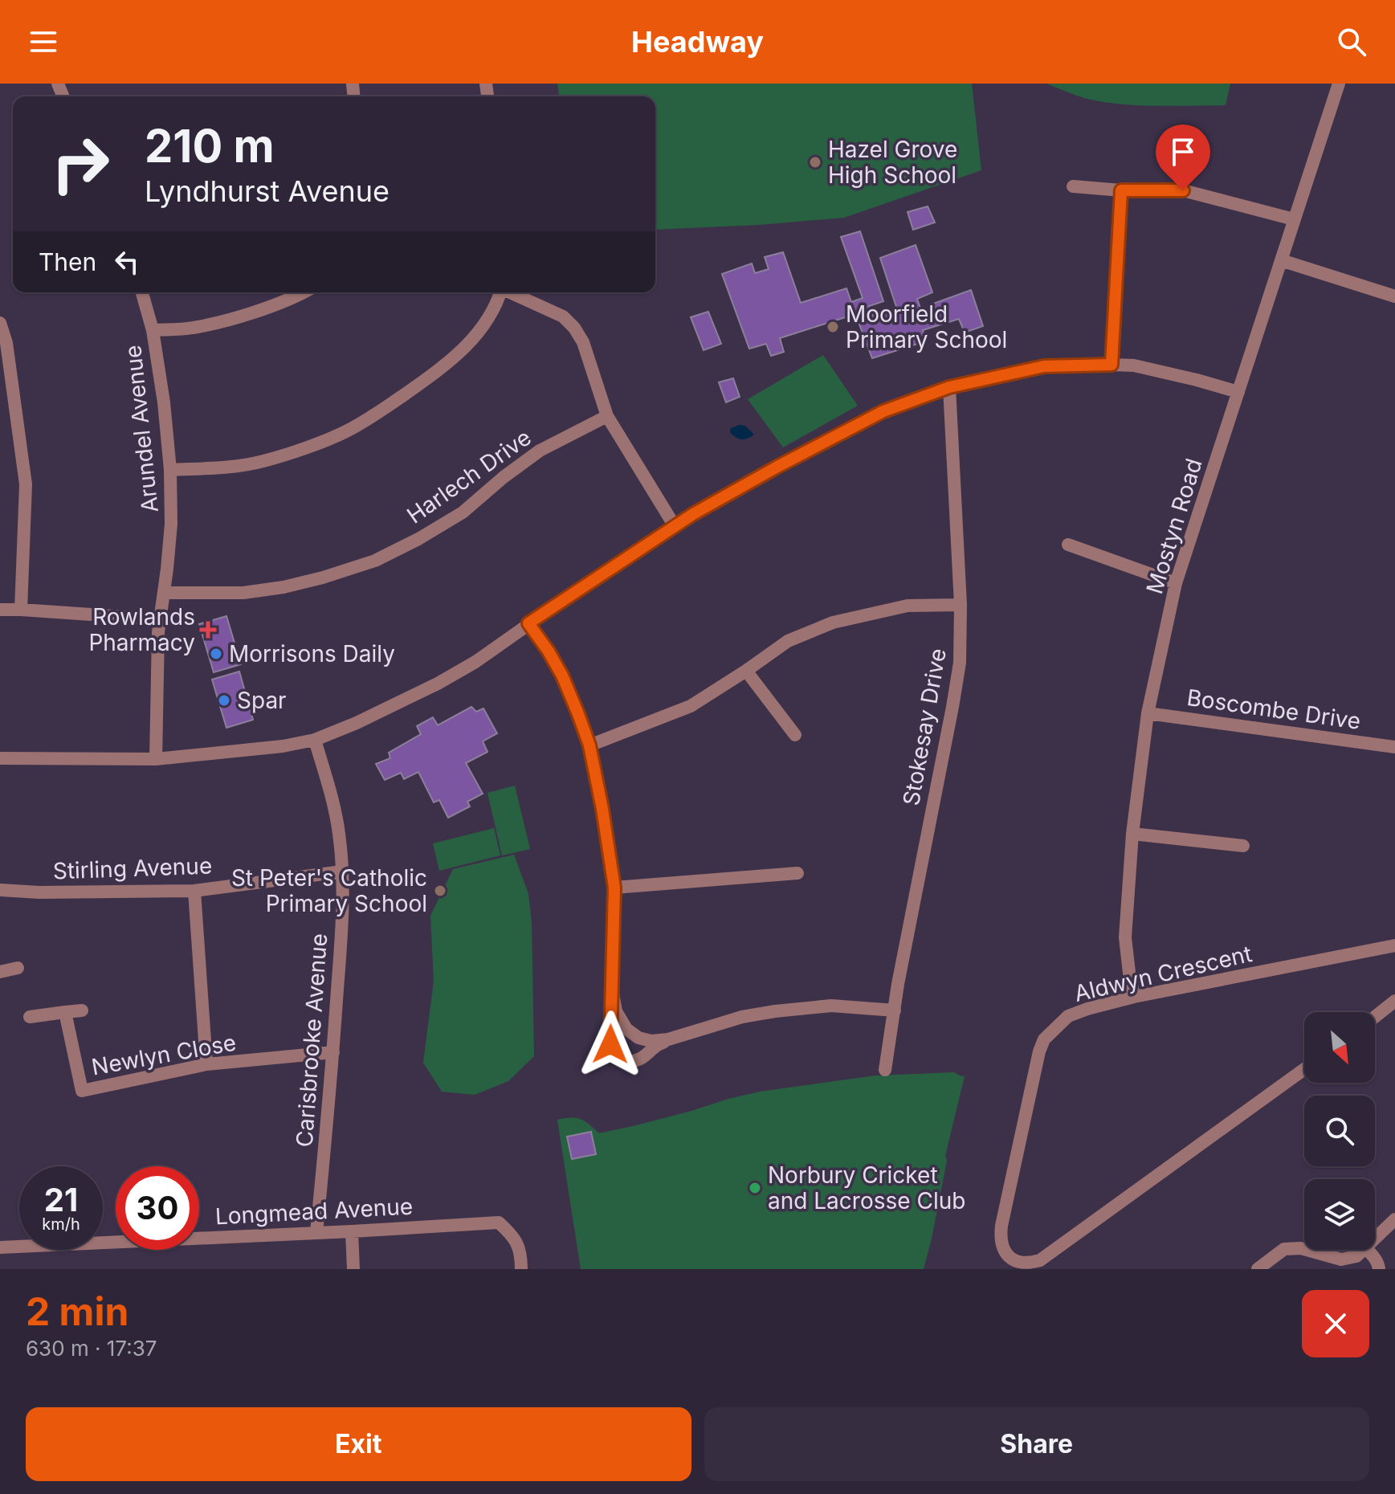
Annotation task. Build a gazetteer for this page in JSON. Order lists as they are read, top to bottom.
{
  "streets": {
    "street": [
      "Arundel Avenue",
      "Harlech Drive",
      "Mostyn Road",
      "Boscombe Drive",
      "Stokesay Drive",
      "Stirling Avenue",
      "Aldwyn Crescent",
      "Carisbrooke Avenue",
      "Newlyn Close",
      "Longmead Avenue"
    ]
  },
  "crossings": [
    ["Arundel Avenue", "Harlech Drive"],
    ["Mostyn Road", "Boscombe Drive"],
    ["Mostyn Road", "Aldwyn Crescent"],
    ["Stirling Avenue", "Carisbrooke Avenue"],
    ["Carisbrooke Avenue", "Newlyn Close"],
    ["Carisbrooke Avenue", "Longmead Avenue"]
  ],
  "places": {
    "other": [
      "Hazel Grove High School",
      "Moorfield Primary School",
      "Morrisons Daily",
      "Spar",
      "St Peter's Catholic Primary School",
      "Norbury Cricket and Lacrosse Club"
    ],
    "health": ["Rowlands Pharmacy"]
  },
  "north": "bottom right",
  "page": {
    "header": "Headway",
    "turn": ["210 m", "Lyndhurst Avenue"],
    "then": "Then",
    "speed": "21 km/h",
    "limit": "30",
    "heading": ["2 min", "630 m · 17:37"],
    "buttons": ["Exit", "Share"]
  }
}
